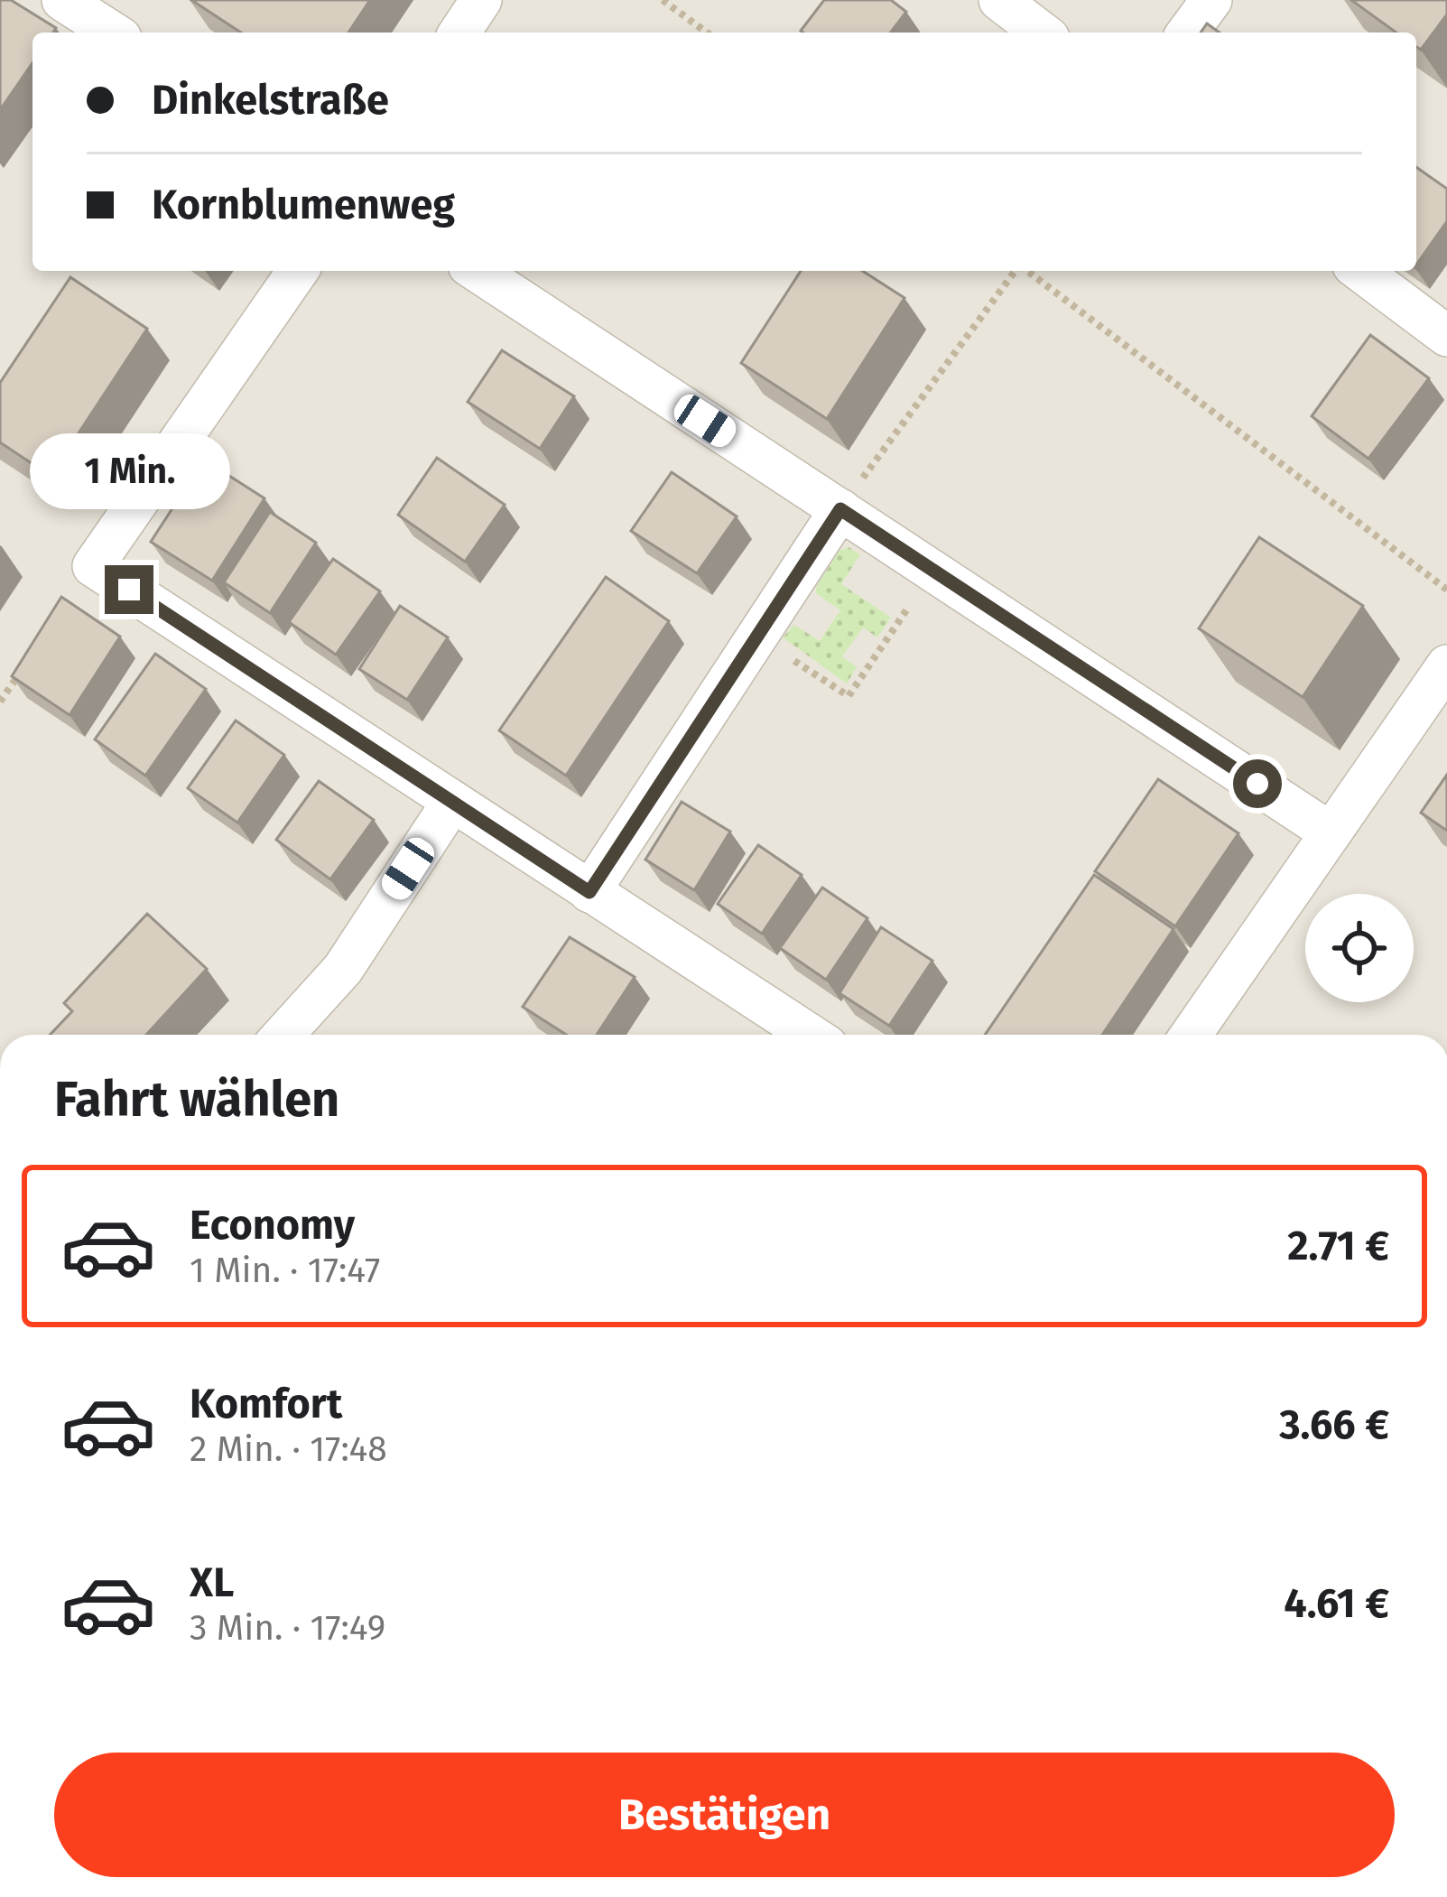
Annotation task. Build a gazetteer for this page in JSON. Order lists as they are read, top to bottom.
{
  "page": {
    "banner": ["Dinkelstraße", "Kornblumenweg"],
    "bubble": "1 Min.",
    "heading": "Fahrt wählen",
    "list": [
      {
        "name": "Economy",
        "note": "1 Min. · 17:47",
        "value": "2.71 €"
      },
      {
        "name": "Komfort",
        "note": "2 Min. · 17:48",
        "value": "3.66 €"
      },
      {
        "name": "XL",
        "note": "3 Min. · 17:49",
        "value": "4.61 €"
      }
    ],
    "buttons": "Bestätigen"
  }
}
